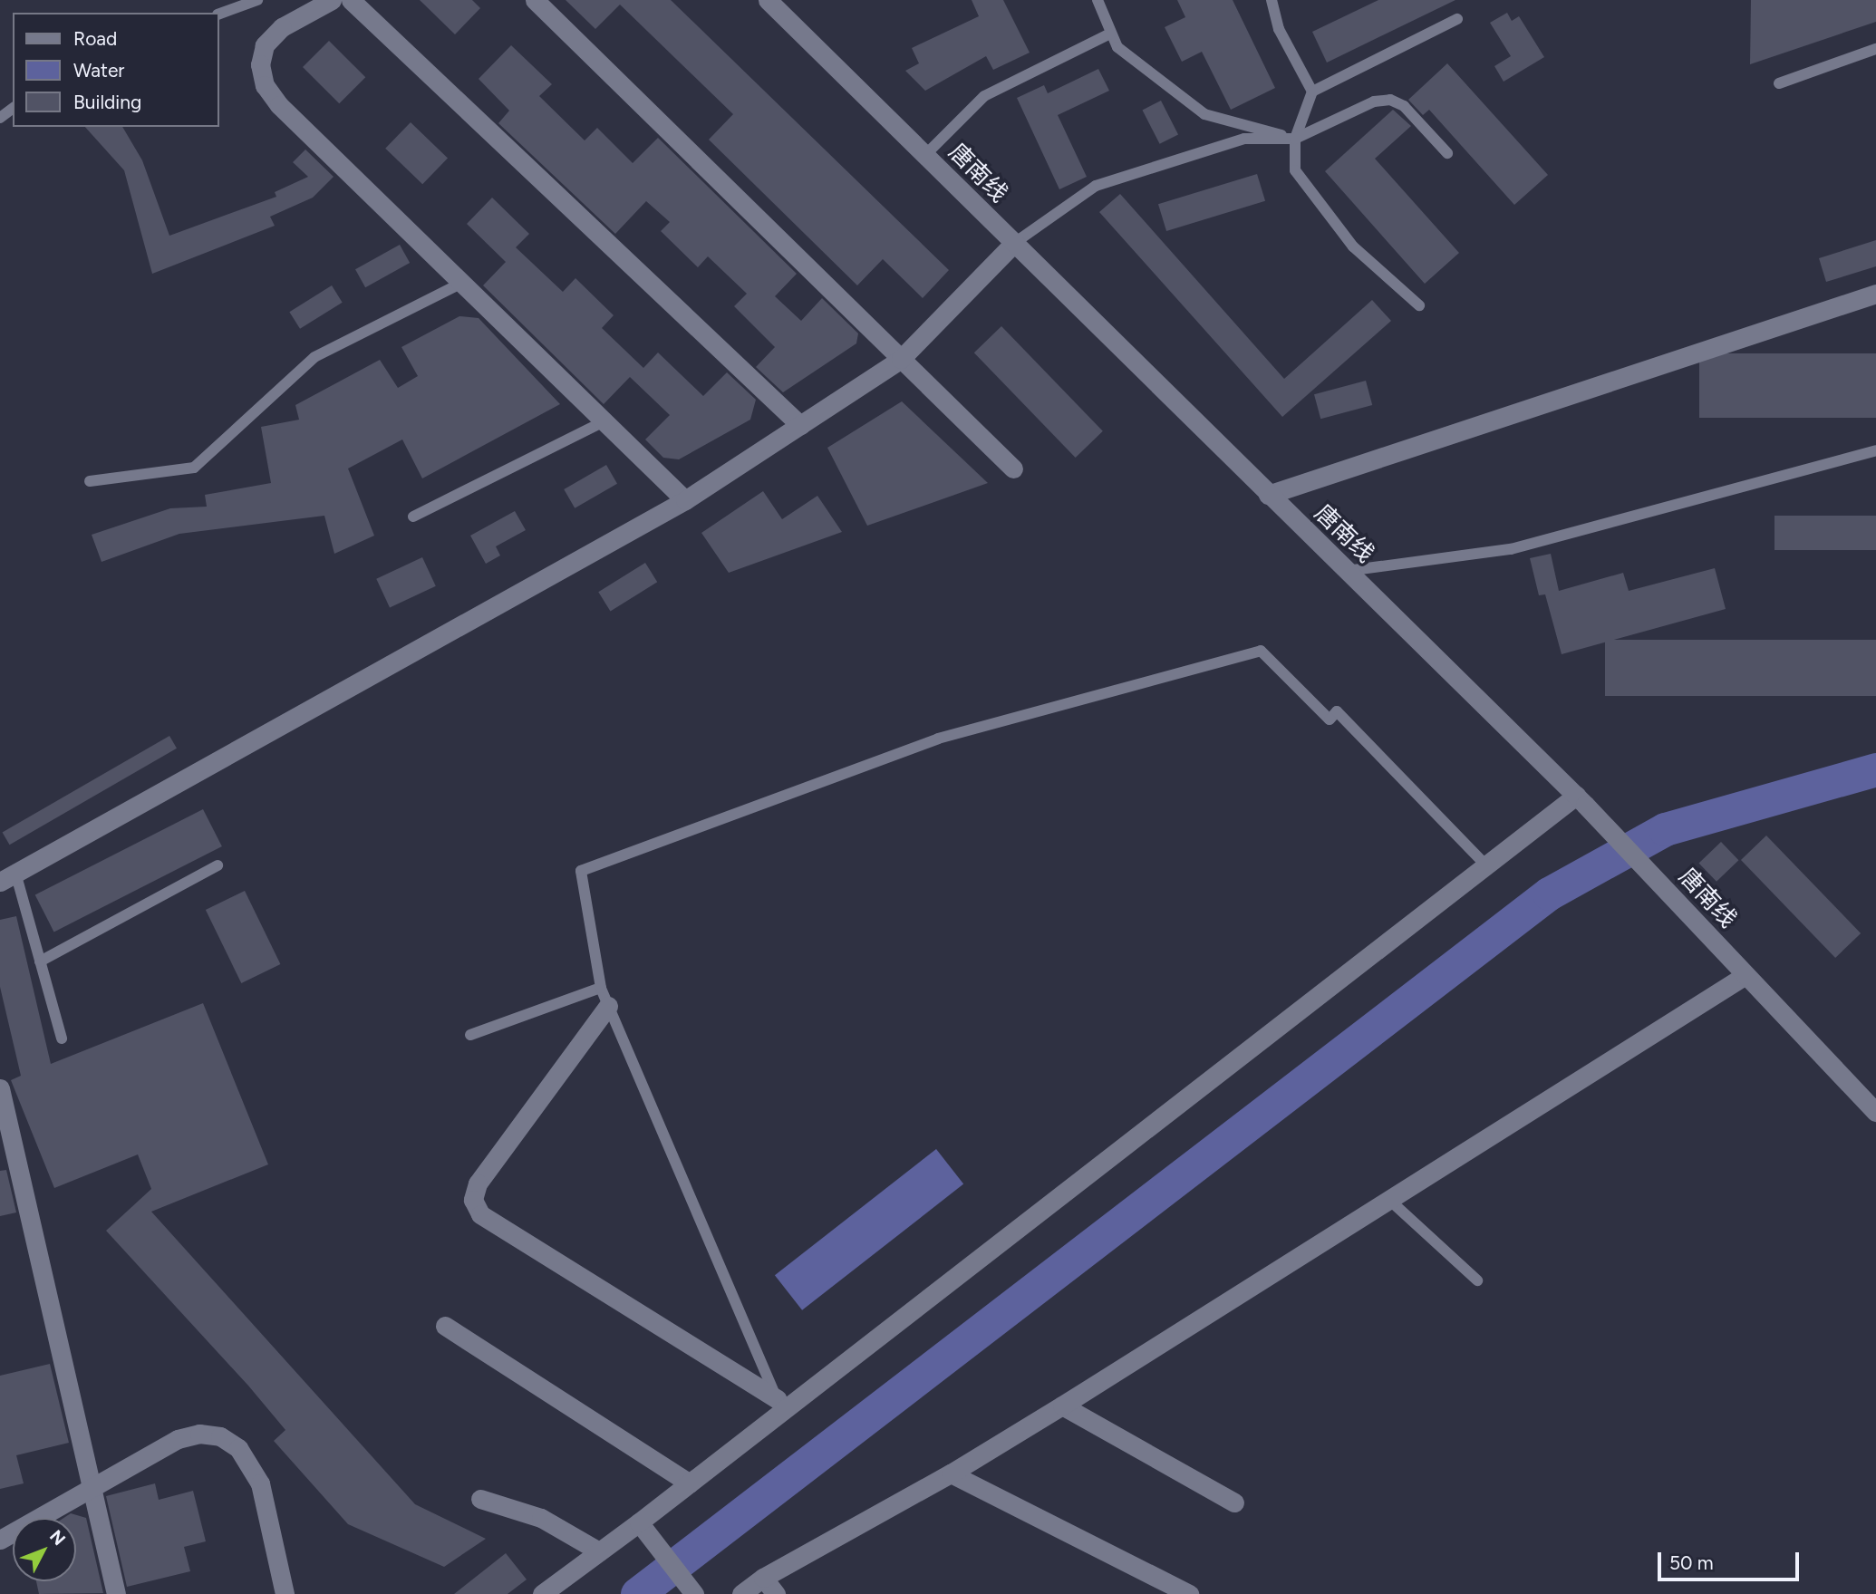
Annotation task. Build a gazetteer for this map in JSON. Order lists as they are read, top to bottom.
{
  "streets": {
    "street": ["唐南线"]
  },
  "legend": ["Road", "Water", "Building"],
  "scale_bar": "50 m",
  "north": "top right"
}
